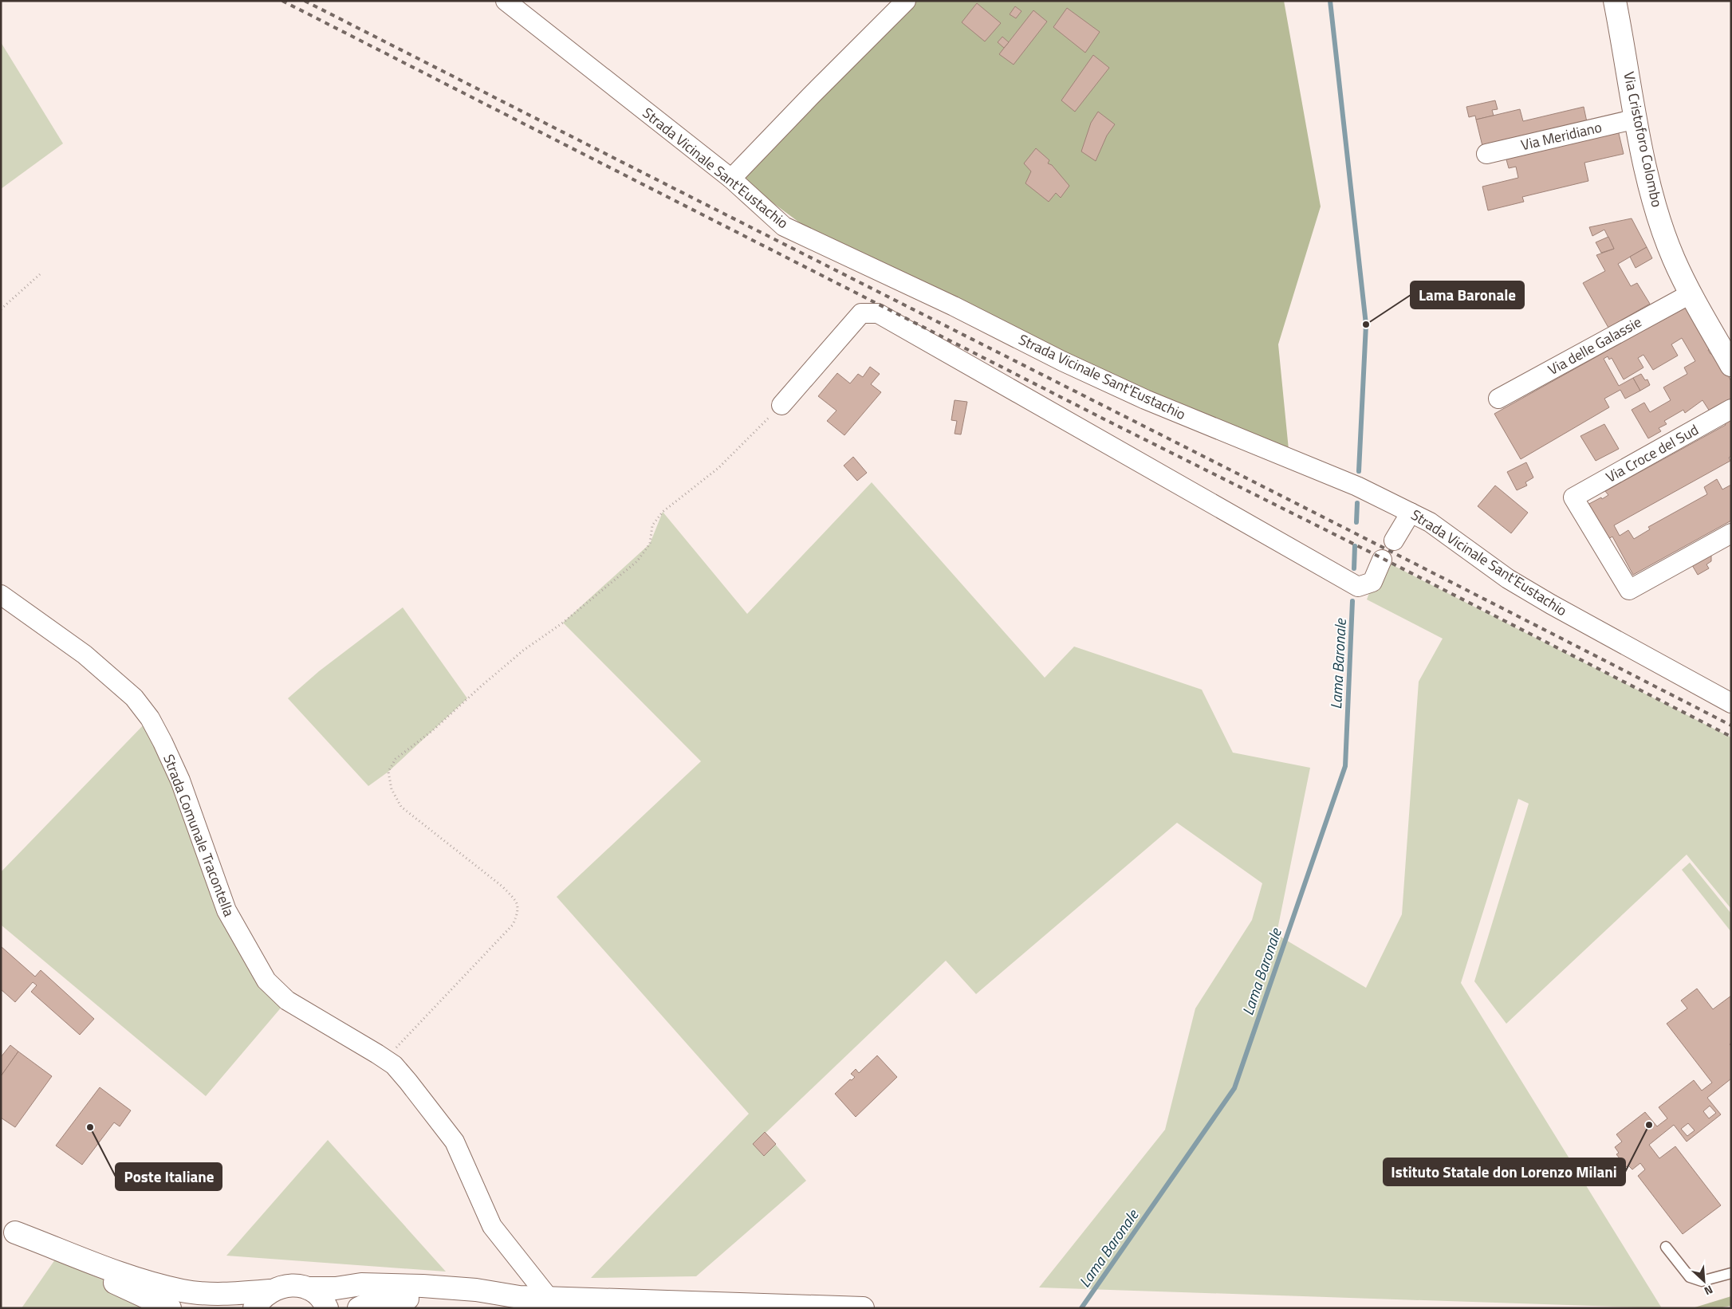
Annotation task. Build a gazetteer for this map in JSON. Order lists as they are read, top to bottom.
{
  "streets": {
    "main road": ["Via Cristoforo Colombo"],
    "street": [
      "Via Meridiano",
      "Strada Vicinale Sant'Eustachio",
      "Via delle Galassie",
      "Via Croce del Sud",
      "Strada Comunale Tracontella"
    ]
  },
  "crossings": [
    ["Via Meridiano", "Via Cristoforo Colombo"],
    ["Via Cristoforo Colombo", "Via delle Galassie"]
  ],
  "water": ["Lama Baronale"],
  "places": ["Lama Baronale", "Istituto Statale don Lorenzo Milani", "Poste Italiane"],
  "north": "bottom right"
}
